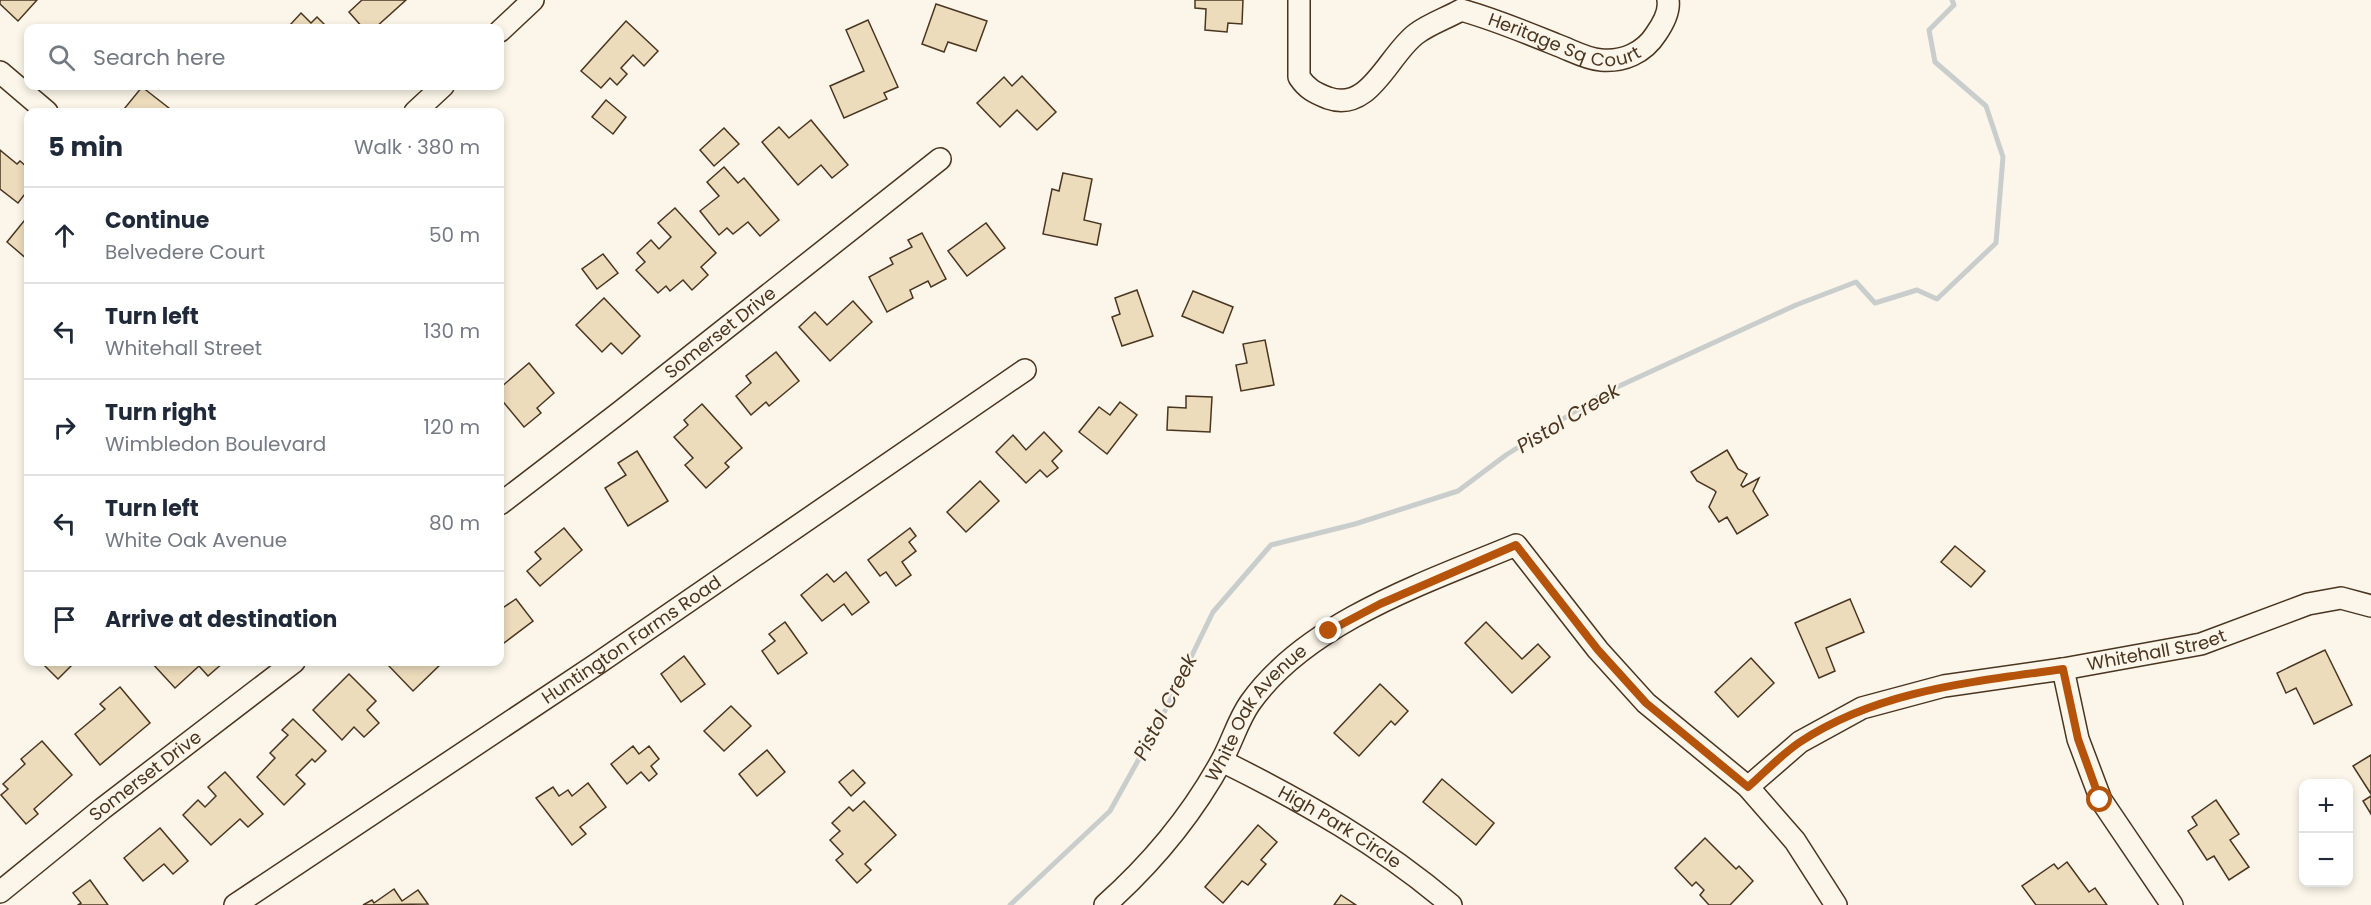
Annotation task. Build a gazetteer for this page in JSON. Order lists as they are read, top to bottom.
{
  "streets": {
    "street": [
      "Heritage Sq Court",
      "Somerset Drive",
      "Huntington Farms Road",
      "Whitehall Street",
      "White Oak Avenue",
      "High Park Circle"
    ]
  },
  "crossings": [
    ["Whitehall Street", "White Oak Avenue"],
    ["White Oak Avenue", "High Park Circle"]
  ],
  "water": ["Pistol Creek"],
  "page": {
    "search": "Search here",
    "heading": ["5 min", "Walk · 380 m"],
    "list": [
      ["Continue", "Belvedere Court", "50 m"],
      ["Turn left", "Whitehall Street", "130 m"],
      ["Turn right", "Wimbledon Boulevard", "120 m"],
      ["Turn left", "White Oak Avenue", "80 m"],
      "Arrive at destination"
    ],
    "map_buttons": ["+", "−"]
  }
}
